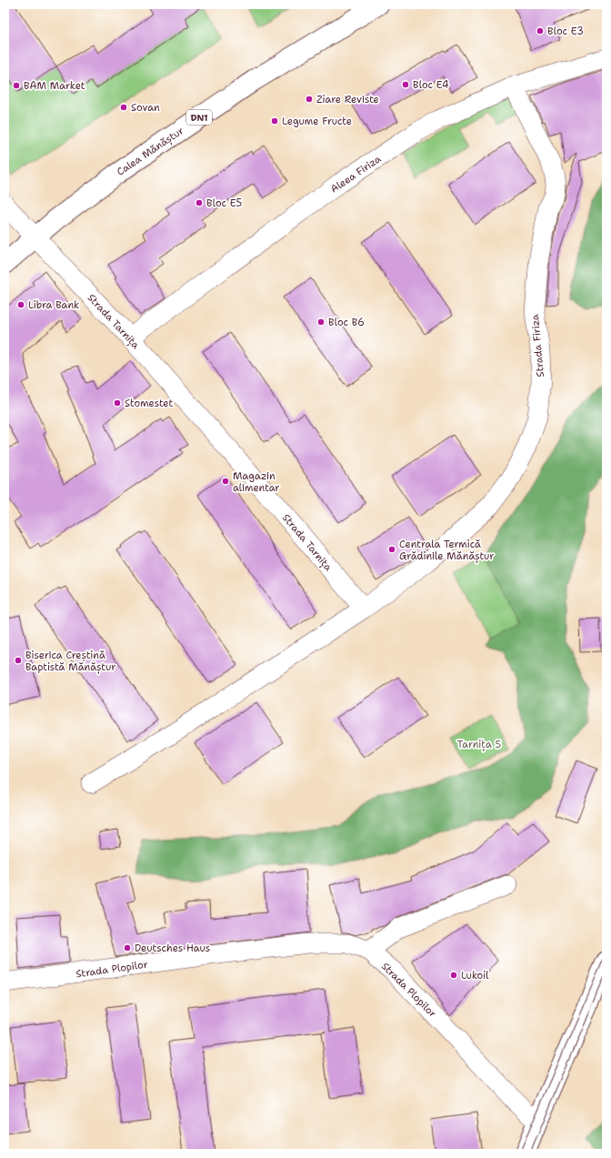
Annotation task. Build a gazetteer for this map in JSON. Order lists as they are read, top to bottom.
{
  "streets": {
    "main road": ["DN1", "Calea Mănăștur"],
    "street": [
      "Aleea Firiza",
      "Strada Tarnița",
      "Strada Firiza",
      "Strada Plopilor"
    ]
  },
  "crossings": [
    ["Calea Mănăștur", "Strada Tarnița"],
    ["Aleea Firiza", "Strada Tarnița"],
    ["Aleea Firiza", "Strada Firiza"],
    ["Strada Tarnița", "Strada Firiza"]
  ],
  "parks": ["Tarnița 5"],
  "places": [
    "Bloc E3",
    "Bloc E4",
    "BAM Market",
    "Ziare Reviste",
    "Sovan",
    "Legume Fructe",
    "Bloc E5",
    "Libra Bank",
    "Bloc B6",
    "Stomestet",
    "Magazin alimentar",
    "Centrala Termică Grădinile Mănăștur",
    "Biserica Creștină Baptistă Mănăștur",
    "Deutsches Haus",
    "Lukoil"
  ]
}
